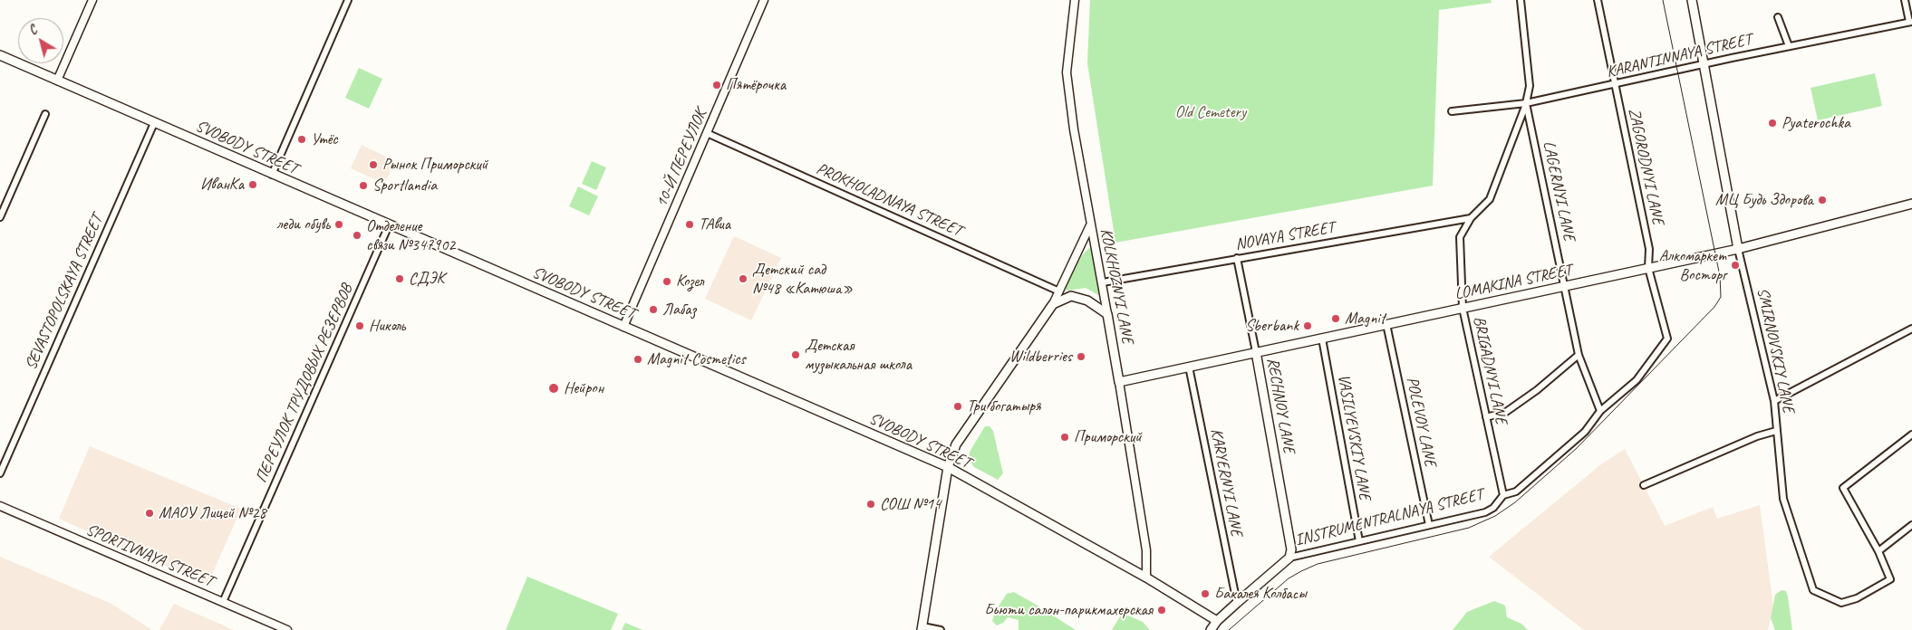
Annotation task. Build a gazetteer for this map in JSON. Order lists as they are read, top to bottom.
{
  "streets": {
    "main road": [
      "SVOBODY STREET",
      "LOMAKINA STREET",
      "KOLKHOZNYI LANE",
      "SMIRNOVSKIY LANE",
      "RECHNOY LANE",
      "INSTRUMENTRALNAYA STREET"
    ],
    "street": [
      "KARANTINNAYA STREET",
      "10-Й ПЕРЕУЛОК",
      "ZAGORODNYI LANE",
      "LAGERNYI LANE",
      "PROKHOLADNAYA STREET",
      "NOVAYA STREET",
      "SEVASTOPOLSKAYA STREET",
      "BRIGADNYI LANE",
      "ПЕРЕУЛОК ТРУДОВЫХ РЕЗЕРВОВ",
      "POLEVOY LANE",
      "VASILYEVSKIY LANE",
      "KARYERNYI LANE",
      "SPORTIVNAYA STREET"
    ]
  },
  "crossings": [
    ["KARANTINNAYA STREET", "ZAGORODNYI LANE"],
    ["KARANTINNAYA STREET", "LAGERNYI LANE"],
    ["KARANTINNAYA STREET", "SMIRNOVSKIY LANE"],
    ["KARANTINNAYA STREET", "BRIGADNYI LANE"],
    ["SVOBODY STREET", "10-Й ПЕРЕУЛОК"],
    ["SVOBODY STREET", "KOLKHOZNYI LANE"],
    ["SVOBODY STREET", "SEVASTOPOLSKAYA STREET"],
    ["SVOBODY STREET", "ПЕРЕУЛОК ТРУДОВЫХ РЕЗЕРВОВ"],
    ["SVOBODY STREET", "INSTRUMENTRALNAYA STREET"],
    ["10-Й ПЕРЕУЛОК", "PROKHOLADNAYA STREET"],
    ["ZAGORODNYI LANE", "LOMAKINA STREET"],
    ["ZAGORODNYI LANE", "INSTRUMENTRALNAYA STREET"],
    ["LAGERNYI LANE", "LOMAKINA STREET"],
    ["LAGERNYI LANE", "BRIGADNYI LANE"],
    ["LAGERNYI LANE", "INSTRUMENTRALNAYA STREET"],
    ["NOVAYA STREET", "KOLKHOZNYI LANE"],
    ["NOVAYA STREET", "BRIGADNYI LANE"],
    ["NOVAYA STREET", "RECHNOY LANE"],
    ["LOMAKINA STREET", "KOLKHOZNYI LANE"],
    ["LOMAKINA STREET", "SMIRNOVSKIY LANE"],
    ["LOMAKINA STREET", "BRIGADNYI LANE"],
    ["LOMAKINA STREET", "RECHNOY LANE"],
    ["LOMAKINA STREET", "POLEVOY LANE"],
    ["LOMAKINA STREET", "VASILYEVSKIY LANE"],
    ["LOMAKINA STREET", "KARYERNYI LANE"],
    ["BRIGADNYI LANE", "INSTRUMENTRALNAYA STREET"],
    ["ПЕРЕУЛОК ТРУДОВЫХ РЕЗЕРВОВ", "SPORTIVNAYA STREET"],
    ["RECHNOY LANE", "INSTRUMENTRALNAYA STREET"],
    ["POLEVOY LANE", "INSTRUMENTRALNAYA STREET"],
    ["VASILYEVSKIY LANE", "INSTRUMENTRALNAYA STREET"],
    ["KARYERNYI LANE", "INSTRUMENTRALNAYA STREET"]
  ],
  "parks": ["Old Cemetery"],
  "places": [
    "Пятёрочка",
    "Pyaterochka",
    "Утёс",
    "Рынок Приморский",
    "ИванКа",
    "Sportlandia",
    "МЦ Будь Здорова",
    "леди обувь",
    "ТАвиа",
    "Отделение связи №347902",
    "Алкомаркет Восторг",
    "СДЭК",
    "Детский сад №48 «Катюша»",
    "Козел",
    "Лабаз",
    "Magnit",
    "Николь",
    "Sberbank",
    "Детская музыкальная школа",
    "Wildberries",
    "Magnit Cosmetics",
    "Нейрон",
    "Три богатыря",
    "Приморский",
    "СОШ №14",
    "МАОУ Лицей №28",
    "Бакалея Колбасы",
    "Бьюти салон-парикмахерская"
  ],
  "north": "top left"
}
